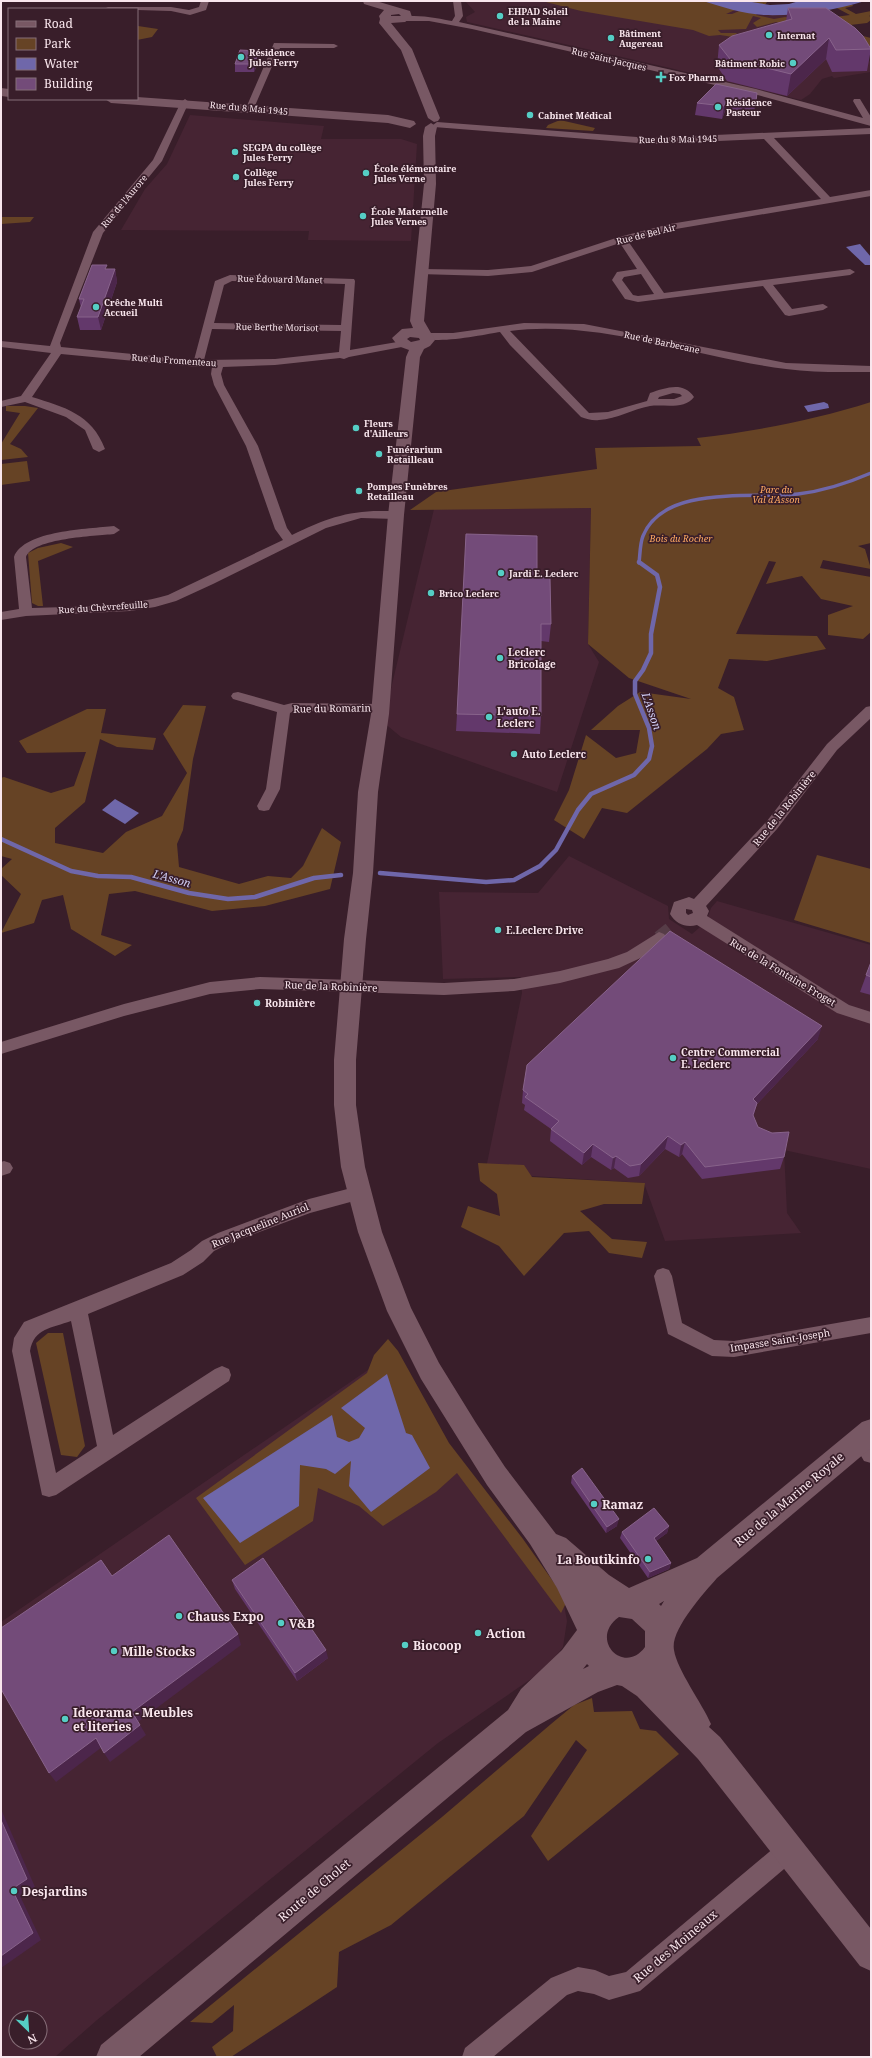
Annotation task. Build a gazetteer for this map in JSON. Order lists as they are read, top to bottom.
{
  "streets": {
    "main road": ["Rue du 8 Mai 1945", "Rue de la Marine Royale", "Route de Cholet"],
    "street": [
      "Rue Saint-Jacques",
      "Rue de l'Aurore",
      "Rue de Bel Air",
      "Rue Édouard Manet",
      "Rue Berthe Morisot",
      "Rue de Barbecane",
      "Rue du Fromenteau",
      "Rue du Chèvrefeuille",
      "Rue du Romarin",
      "Rue de la Robinière",
      "Rue de la Fontaine Froget",
      "Rue Jacqueline Auriol",
      "Impasse Saint-Joseph",
      "Rue des Moineaux"
    ]
  },
  "crossings": [
    ["Rue Saint-Jacques", "Rue du 8 Mai 1945"],
    ["Rue du 8 Mai 1945", "Rue de l'Aurore"],
    ["Rue de l'Aurore", "Rue du Fromenteau"],
    ["Rue Édouard Manet", "Rue Berthe Morisot"],
    ["Rue Édouard Manet", "Rue du Fromenteau"],
    ["Rue de Barbecane", "Rue du Fromenteau"],
    ["Rue de la Robinière", "Rue de la Fontaine Froget"],
    ["Rue de la Marine Royale", "Route de Cholet"]
  ],
  "water": ["L'Asson"],
  "parks": ["Parc du Val d'Asson", "Bois du Rocher"],
  "places": {
    "other": [
      "EHPAD Soleil de la Maine",
      "Internat",
      "Bâtiment Augereau",
      "Résidence Jules Ferry",
      "Bâtiment Robic",
      "Résidence Pasteur",
      "Cabinet Médical",
      "SEGPA du collège Jules Ferry",
      "École élémentaire Jules Verne",
      "Collège Jules Ferry",
      "École Maternelle Jules Vernes",
      "Crêche Multi Accueil",
      "Fleurs d'Ailleurs",
      "Funérarium Retailleau",
      "Pompes Funèbres Retailleau",
      "Jardi E. Leclerc",
      "Brico Leclerc",
      "Leclerc Bricolage",
      "L'auto E. Leclerc",
      "Auto Leclerc",
      "E.Leclerc Drive",
      "Robinière",
      "Centre Commercial E. Leclerc",
      "Ramaz",
      "La Boutikinfo",
      "Chauss Expo",
      "V&B",
      "Action",
      "Biocoop",
      "Mille Stocks",
      "Ideorama - Meubles et literies",
      "Desjardins"
    ],
    "health": ["Fox Pharma"]
  },
  "legend": [
    "Road",
    "Park",
    "Water",
    "Building"
  ],
  "north": "bottom right"
}
